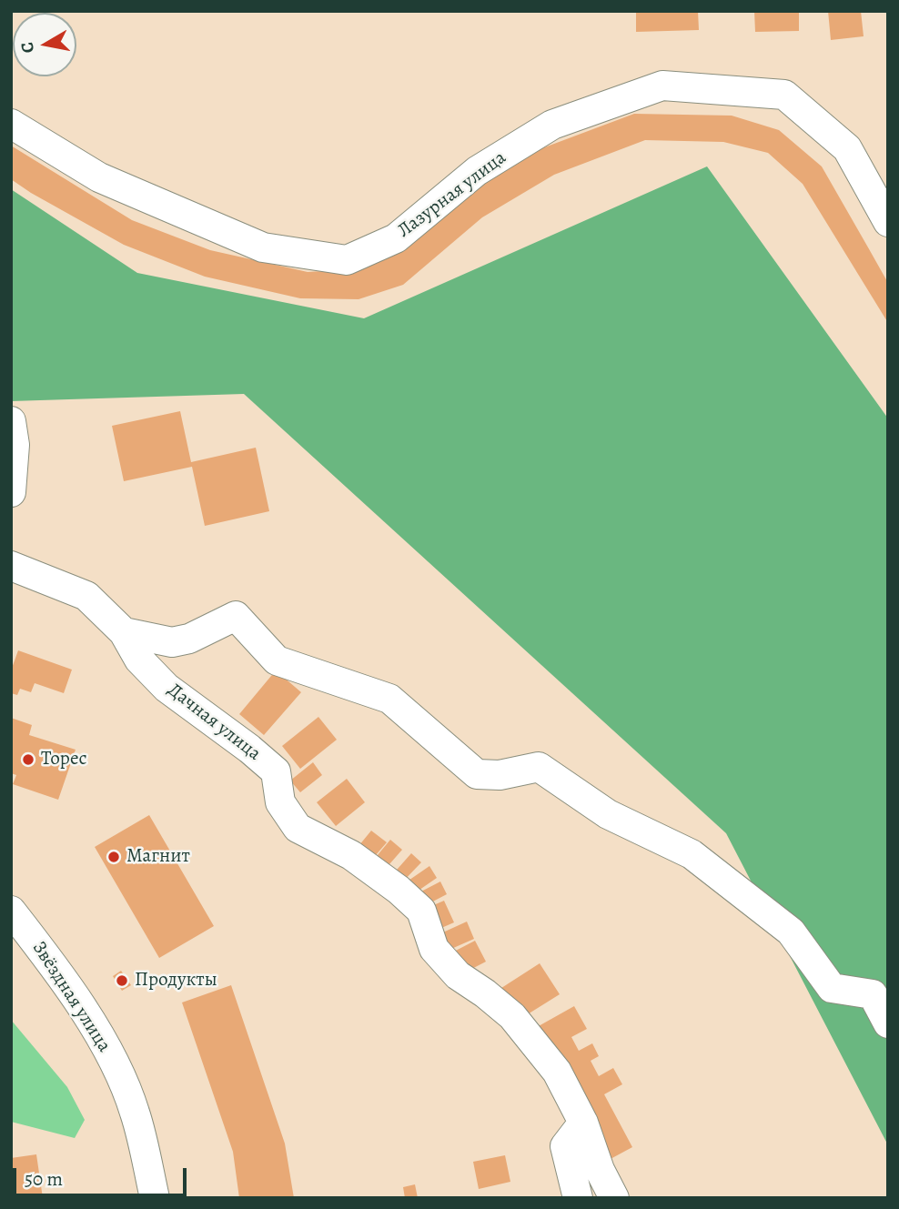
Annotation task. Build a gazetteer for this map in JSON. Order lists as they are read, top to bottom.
{
  "streets": {
    "street": ["Лазурная улица", "Дачная улица", "Звёздная улица"]
  },
  "places": ["Торес", "Магнит", "Продукты"],
  "scale_bar": "50 m",
  "north": "left"
}
